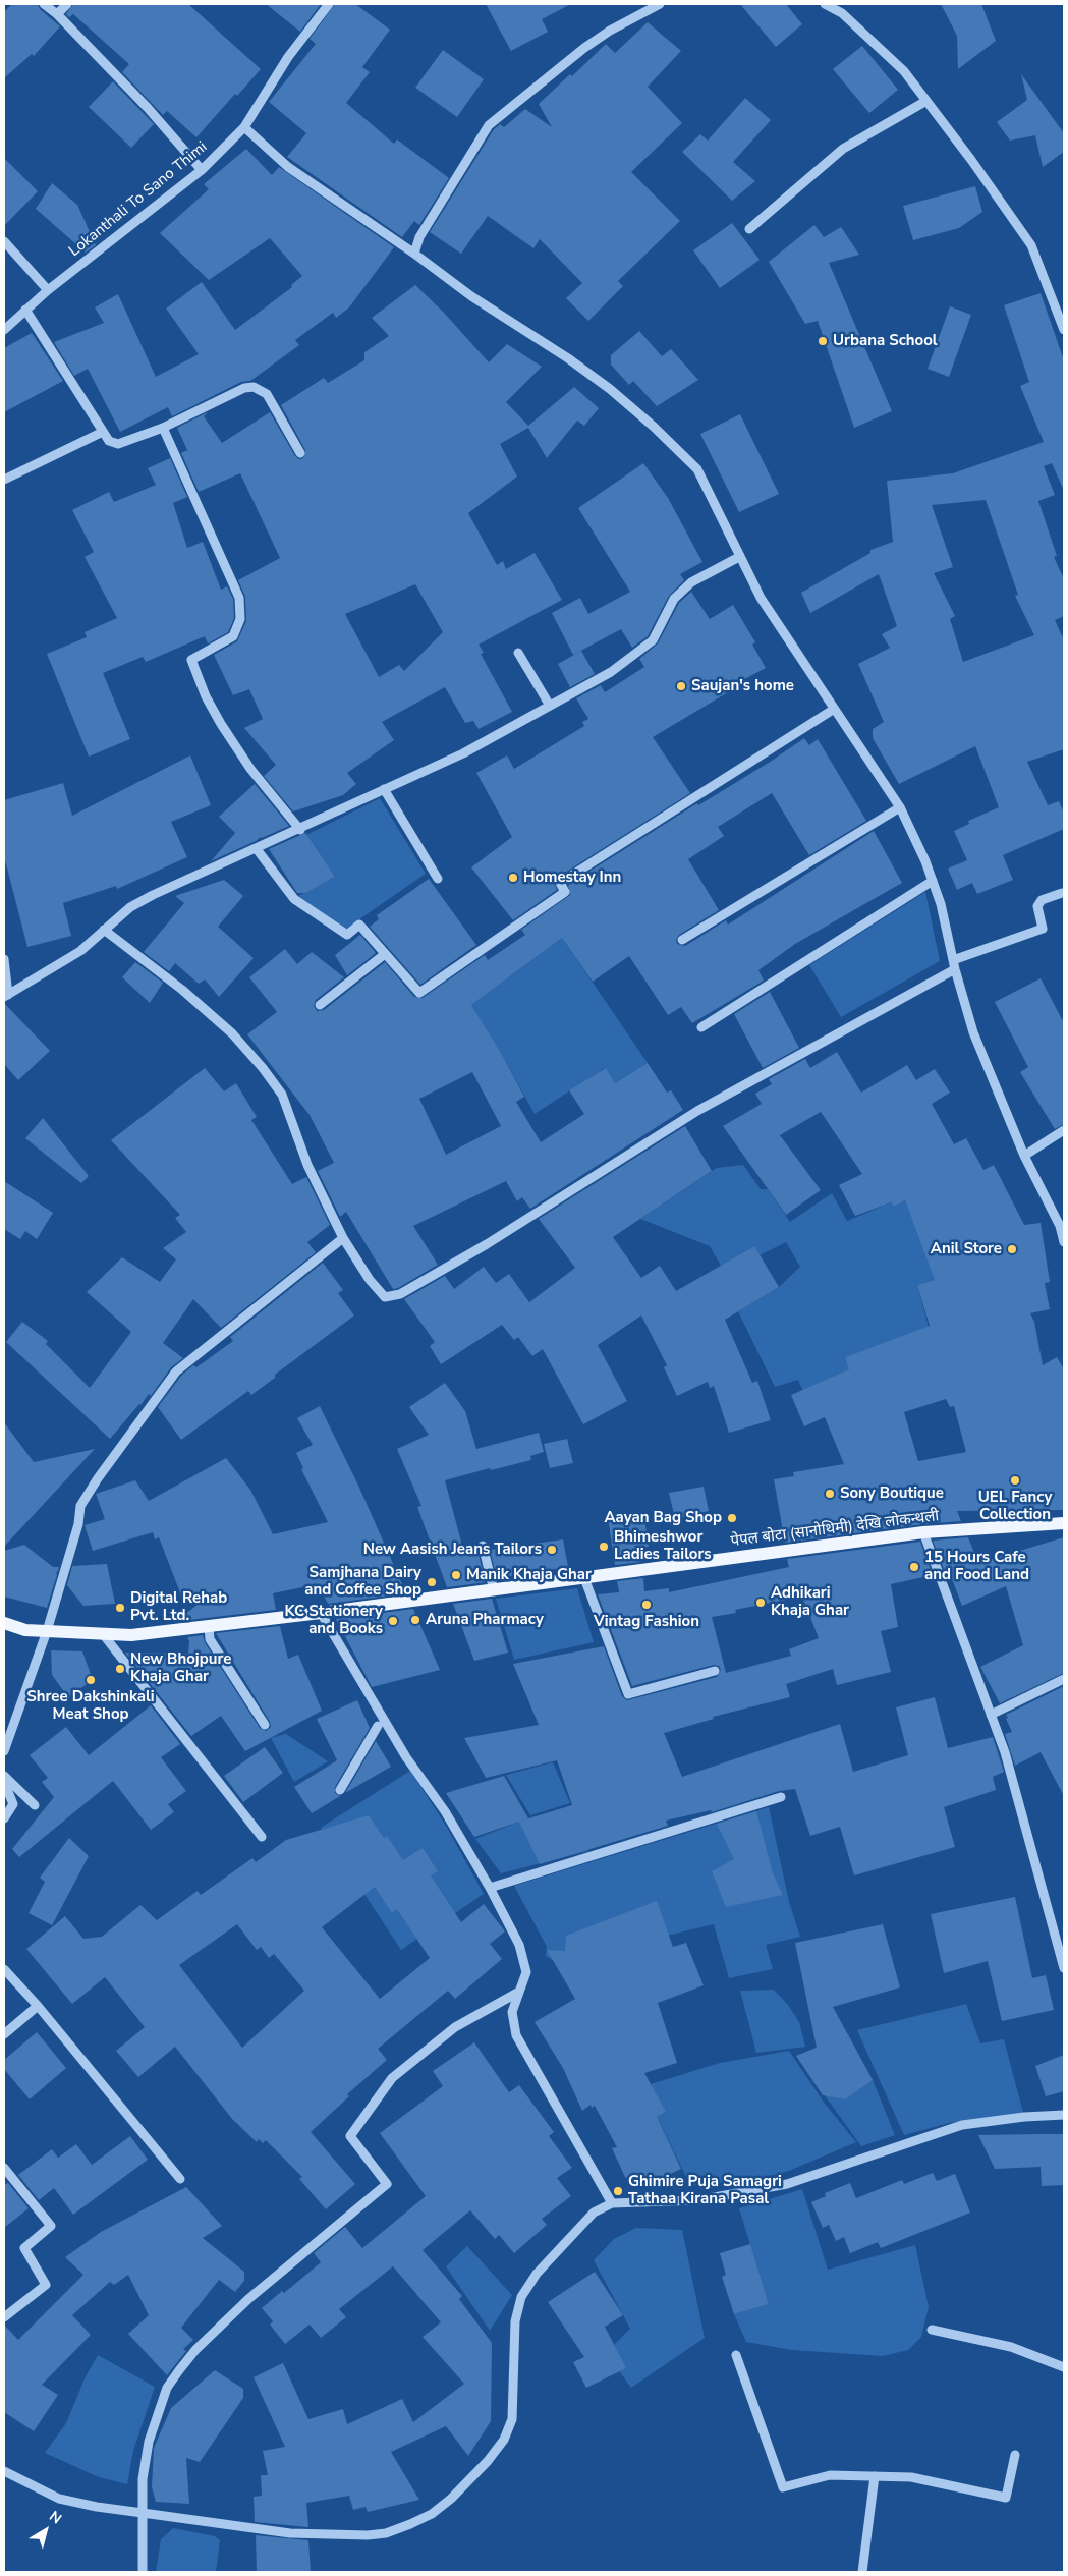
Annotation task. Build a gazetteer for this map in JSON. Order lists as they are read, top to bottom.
{
  "streets": {
    "main road": ["पेपल बोटा (सानोथिमी) देखि लोकन्थली"],
    "street": ["Lokanthali To Sano Thimi"]
  },
  "places": [
    "Urbana School",
    "Saujan's home",
    "Homestay Inn",
    "Anil Store",
    "UEL Fancy Collection",
    "Sony Boutique",
    "Aayan Bag Shop",
    "Bhimeshwor Ladies Tailors",
    "New Aasish Jeans Tailors",
    "15 Hours Cafe and Food Land",
    "Manik Khaja Ghar",
    "Samjhana Dairy and Coffee Shop",
    "Adhikari Khaja Ghar",
    "Vintag Fashion",
    "Digital Rehab Pvt. Ltd.",
    "Aruna Pharmacy",
    "KC Stationery and Books",
    "New Bhojpure Khaja Ghar",
    "Shree Dakshinkali Meat Shop",
    "Ghimire Puja Samagri Tathaa Kirana Pasal"
  ],
  "north": "top right"
}
